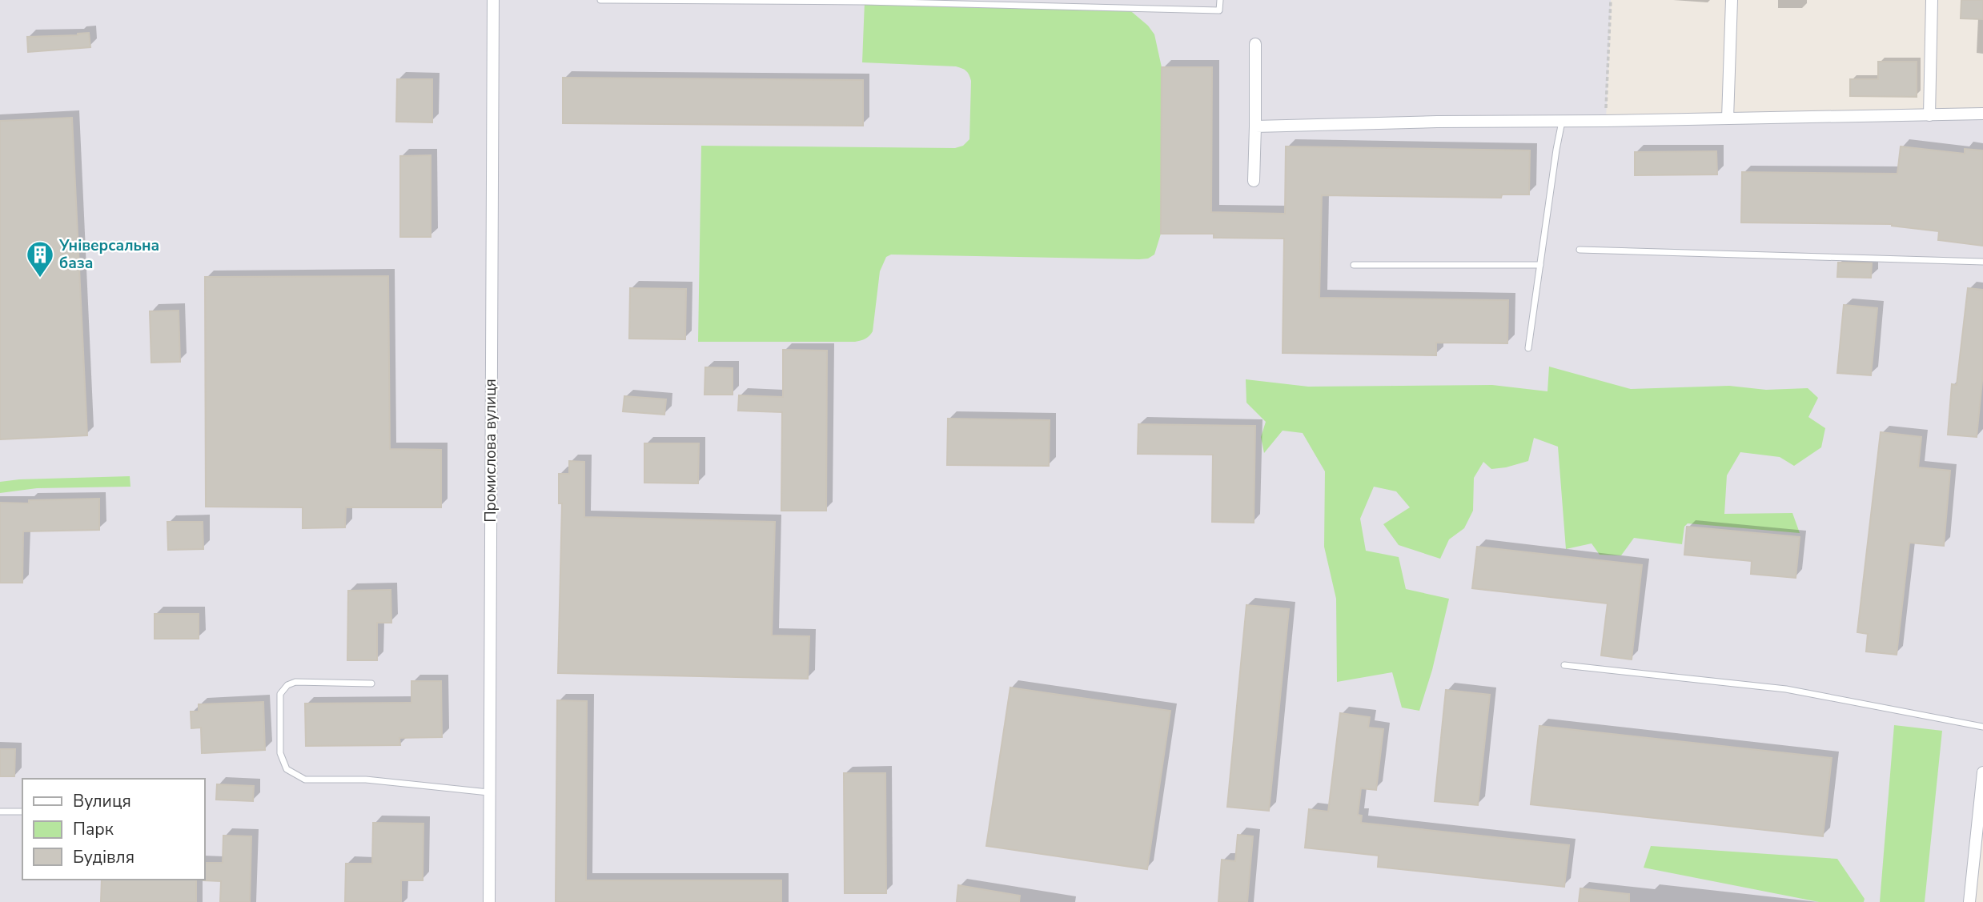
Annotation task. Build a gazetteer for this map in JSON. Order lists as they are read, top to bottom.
{
  "streets": {
    "street": ["Промислова вулиця"]
  },
  "places": {
    "building": ["Універсальна база"]
  },
  "legend": ["Вулиця", "Парк", "Будівля"]
}
